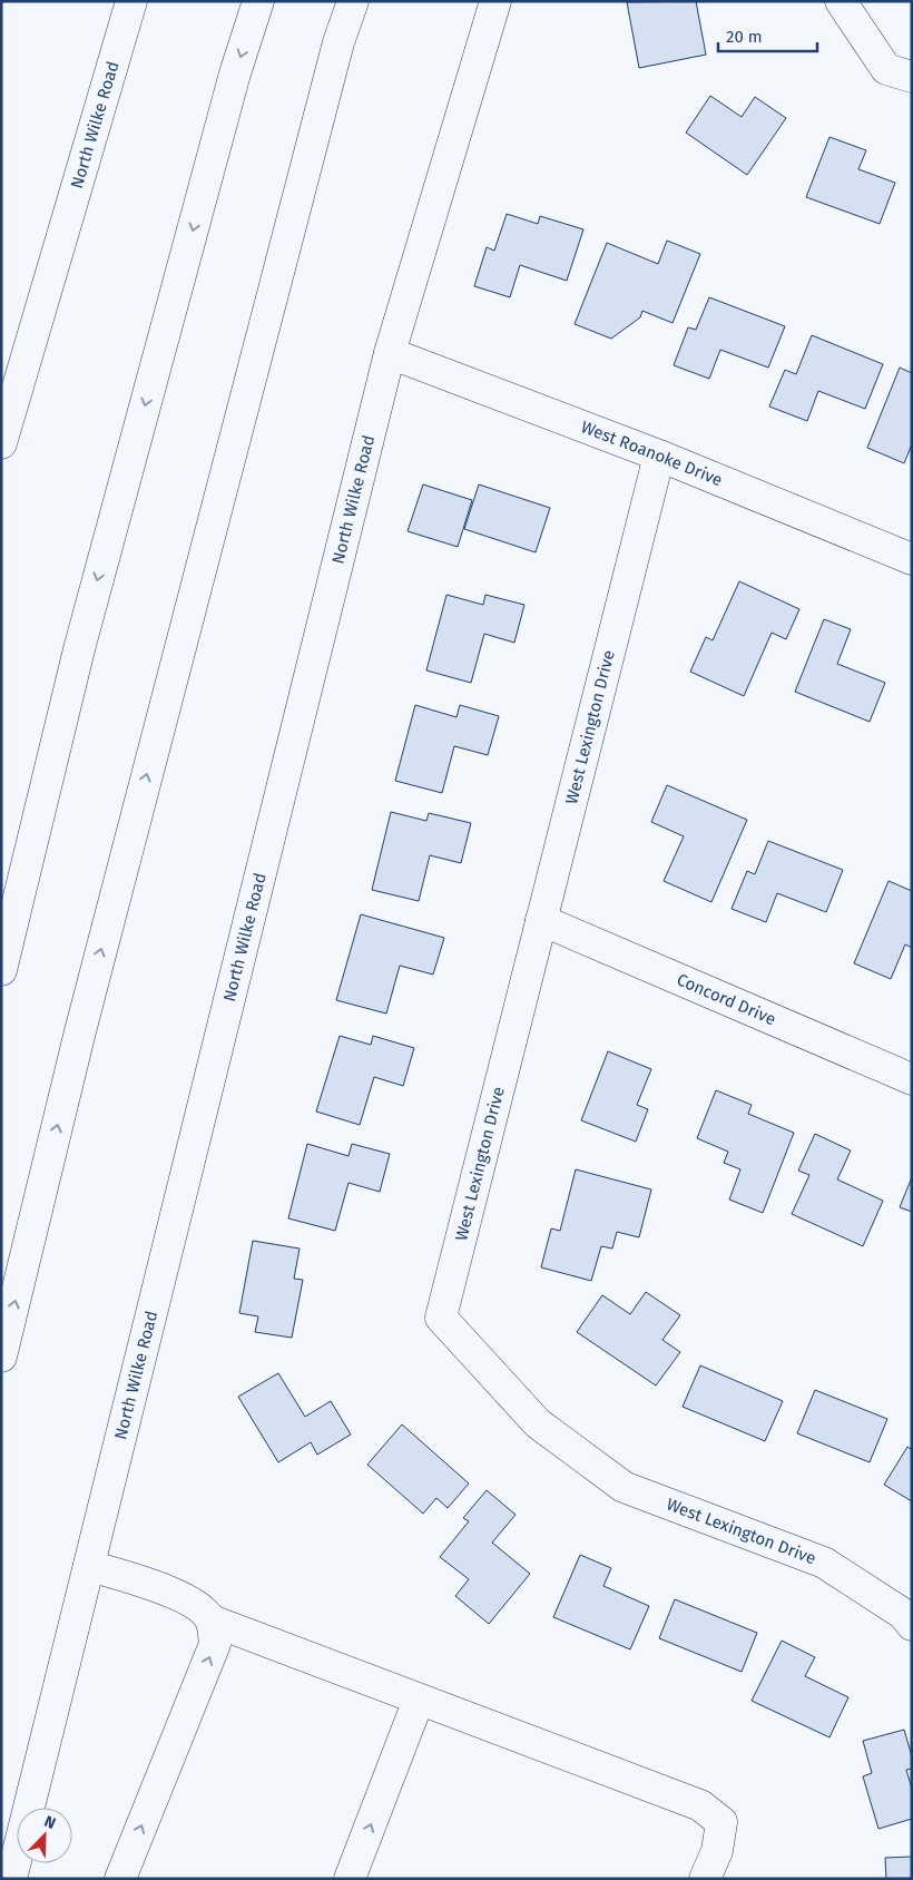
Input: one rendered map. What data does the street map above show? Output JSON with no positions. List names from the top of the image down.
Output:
{
  "streets": {
    "main road": [
      "North Wilke Road",
      "West Roanoke Drive",
      "West Lexington Drive",
      "Concord Drive"
    ]
  },
  "crossings": [
    ["North Wilke Road", "West Roanoke Drive"],
    ["West Roanoke Drive", "West Lexington Drive"],
    ["West Lexington Drive", "Concord Drive"]
  ],
  "scale_bar": "20 m",
  "north": "top right"
}
